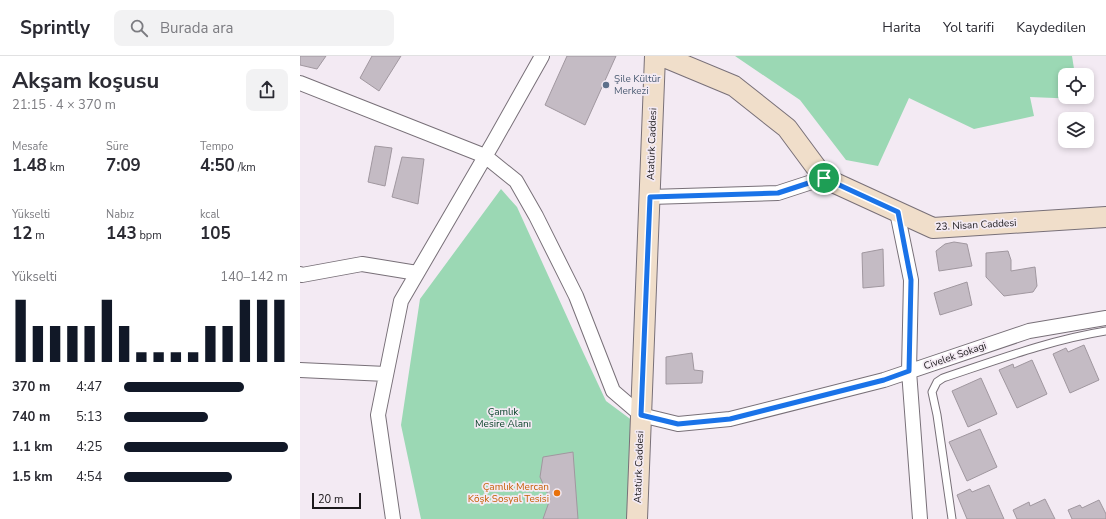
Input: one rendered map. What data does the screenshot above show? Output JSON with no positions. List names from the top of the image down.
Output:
{
  "streets": {
    "street": ["Atatürk Caddesi", "23. Nisan Caddesi", "Civelek Sokagi"]
  },
  "crossings": [
    ["Atatürk Caddesi", "Civelek Sokagi"]
  ],
  "parks": ["Çamlık Mesire Alanı"],
  "places": ["Şile Kültür Merkezi", "Çamlık Mercan Köşk Sosyal Tesisi"],
  "scale_bar": "20 m",
  "page": {
    "header": "Sprintly",
    "search": "Burada ara",
    "nav": ["Harita", "Yol tarifi", "Kaydedilen"],
    "heading": ["Akşam koşusu", "21:15 · 4 × 370 m"],
    "stats": [
      ["Mesafe", "1.48 km"],
      ["Süre", "7:09"],
      ["Tempo", "4:50 /km"],
      ["Yükselti", "12 m"],
      ["Nabız", "143 bpm"],
      ["kcal", "105"]
    ],
    "chart": ["Yükselti", "140–142 m"],
    "list": [
      {
        "name": "370 m",
        "note": "4:47"
      },
      {
        "name": "740 m",
        "note": "5:13"
      },
      {
        "name": "1.1 km",
        "note": "4:25"
      },
      {
        "name": "1.5 km",
        "note": "4:54"
      }
    ],
    "scale": "20 m"
  }
}
